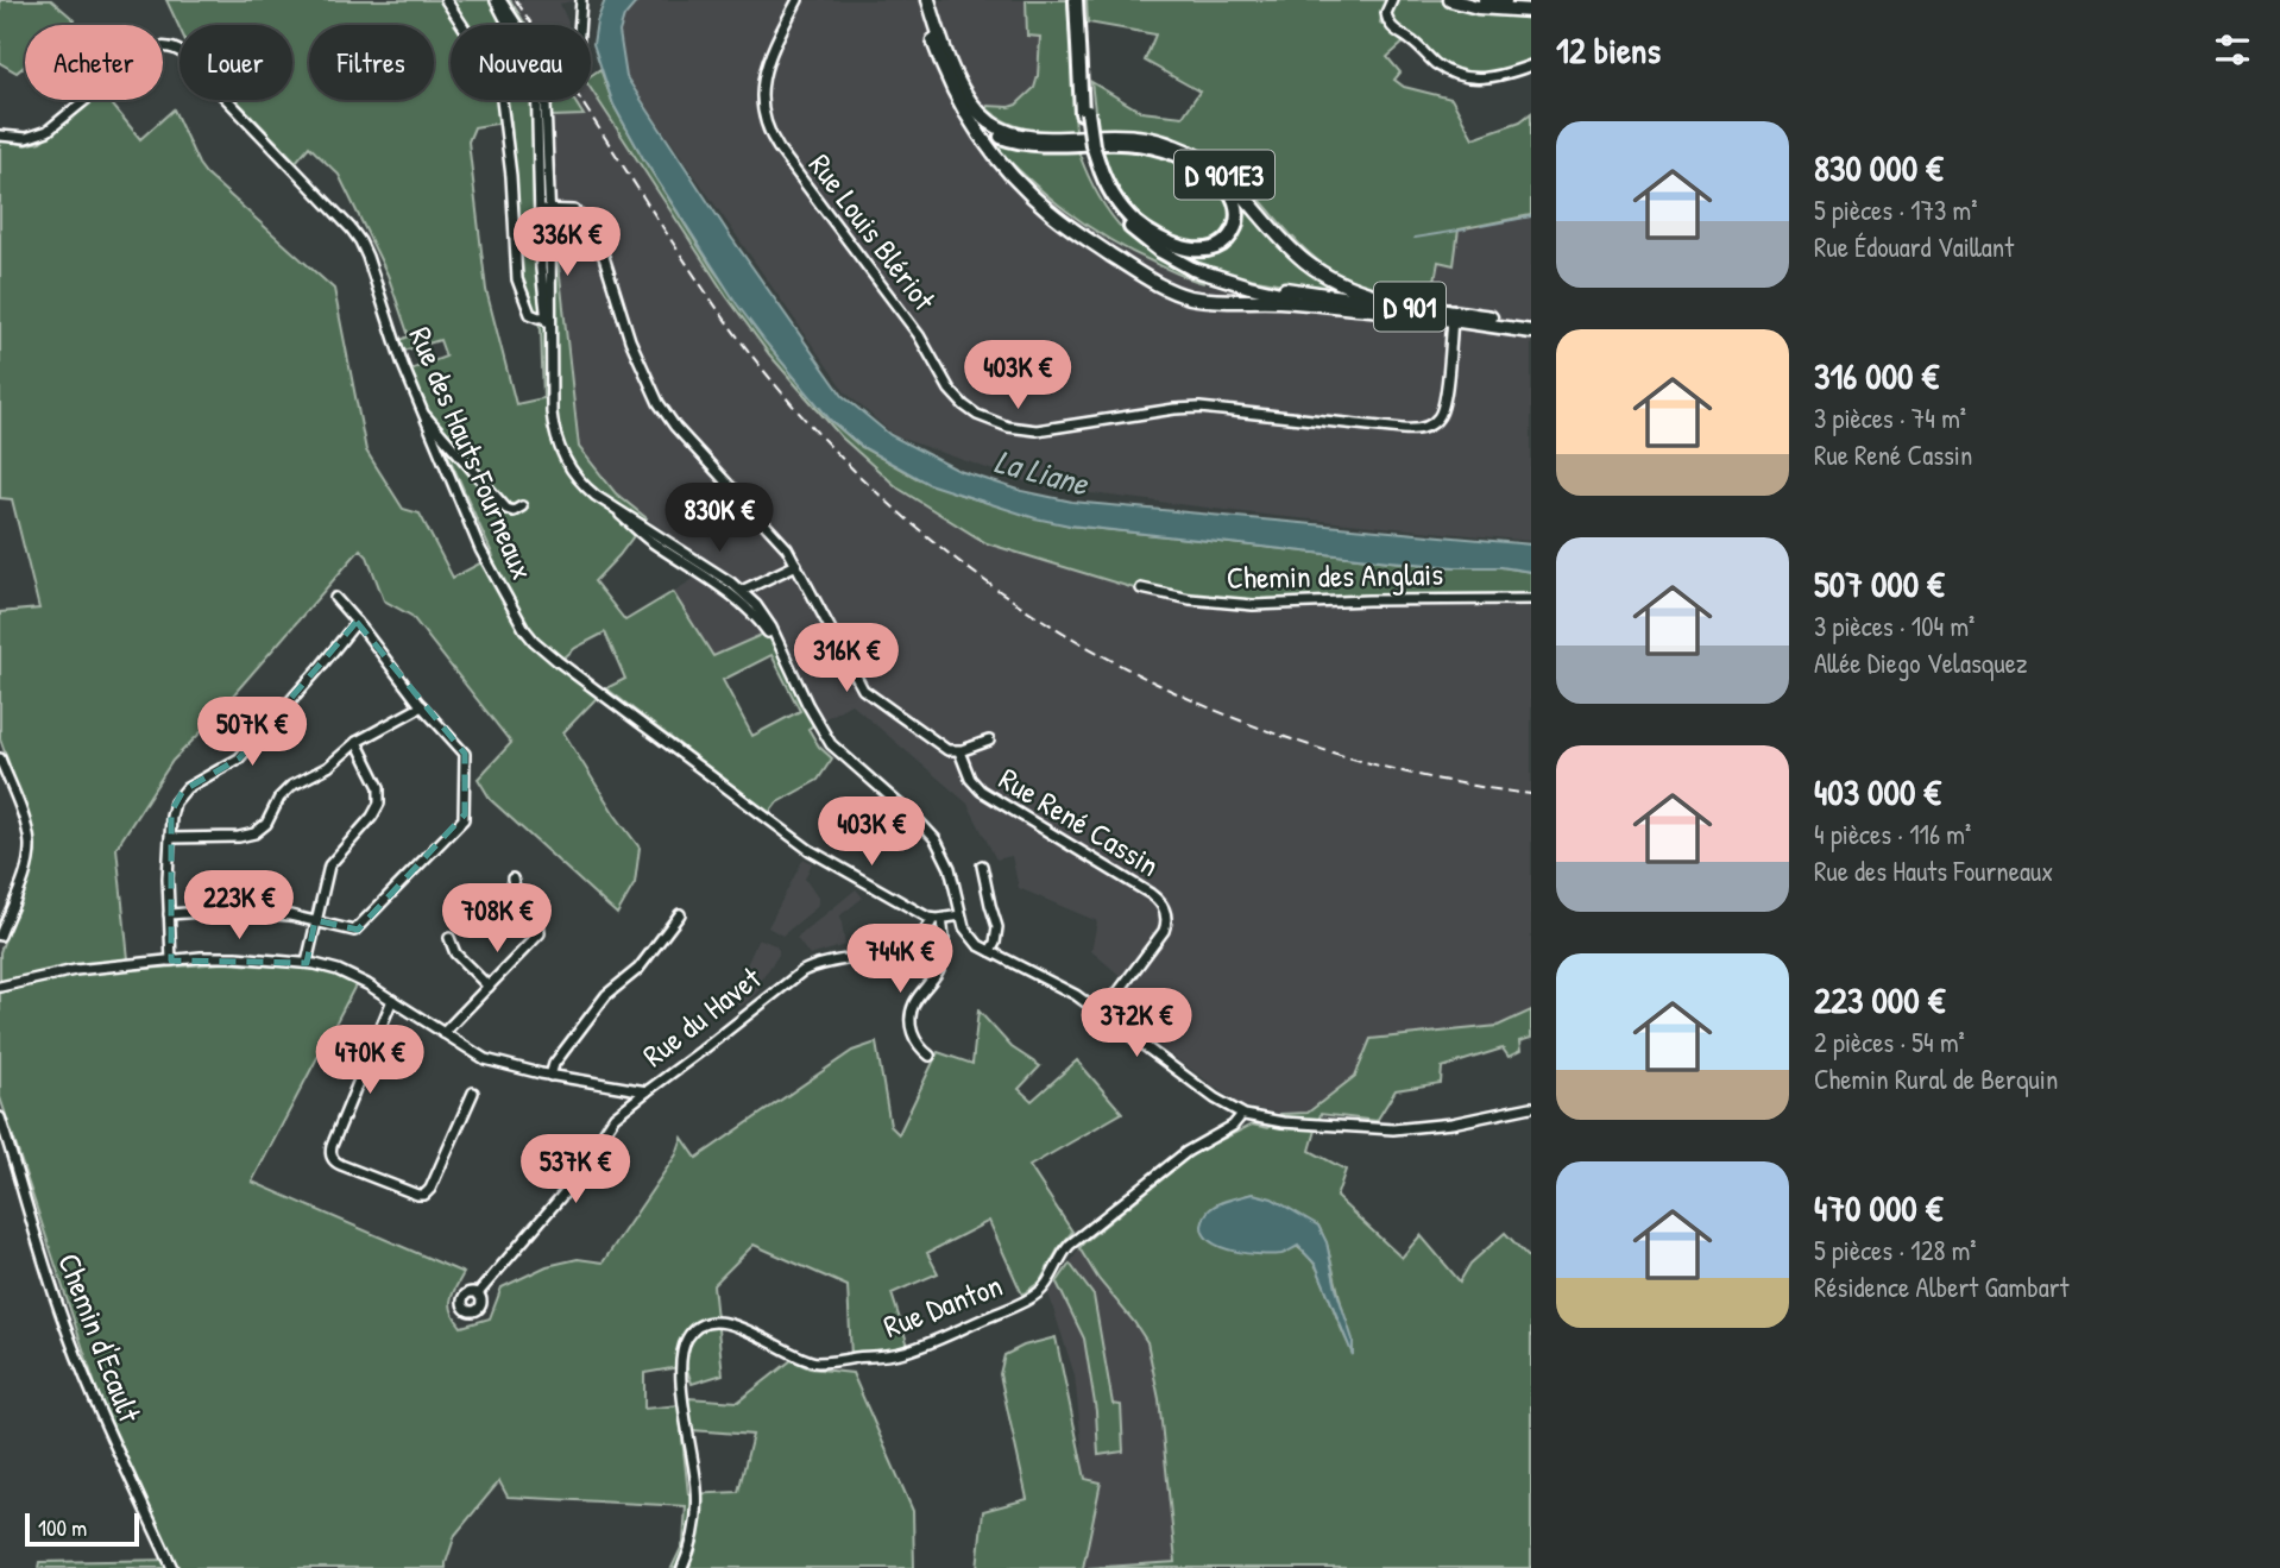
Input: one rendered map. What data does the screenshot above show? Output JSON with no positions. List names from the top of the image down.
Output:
{
  "streets": {
    "highway": ["D 901E3", "D 901"],
    "street": [
      "Rue Louis Blériot",
      "Rue des Hauts Fourneaux",
      "Chemin des Anglais",
      "Rue René Cassin",
      "Rue du Havet",
      "Rue Danton",
      "Chemin d'Ecault"
    ]
  },
  "crossings": [
    ["D 901E3", "D 901"],
    ["Rue Louis Blériot", "D 901"],
    ["Rue des Hauts Fourneaux", "Rue du Havet"]
  ],
  "water": ["La Liane"],
  "scale_bar": "100 m",
  "page": {
    "heading": "12 biens",
    "chip": [
      "Acheter",
      "Louer",
      "Filtres",
      "Nouveau"
    ],
    "list": [
      {
        "name": "830 000 €",
        "note": "5 pièces · 173 m² · Rue Édouard Vaillant"
      },
      {
        "name": "316 000 €",
        "note": "3 pièces · 74 m² · Rue René Cassin"
      },
      {
        "name": "507 000 €",
        "note": "3 pièces · 104 m² · Allée Diego Velasquez"
      },
      {
        "name": "403 000 €",
        "note": "4 pièces · 116 m² · Rue des Hauts Fourneaux"
      },
      {
        "name": "223 000 €",
        "note": "2 pièces · 54 m² · Chemin Rural de Berquin"
      },
      {
        "name": "470 000 €",
        "note": "5 pièces · 128 m² · Résidence Albert Gambart"
      }
    ],
    "price": [
      "336K €",
      "403K €",
      "830K €",
      "316K €",
      "507K €",
      "403K €",
      "223K €",
      "708K €",
      "744K €",
      "372K €",
      "470K €",
      "537K €"
    ],
    "scale": "100 m"
  }
}
